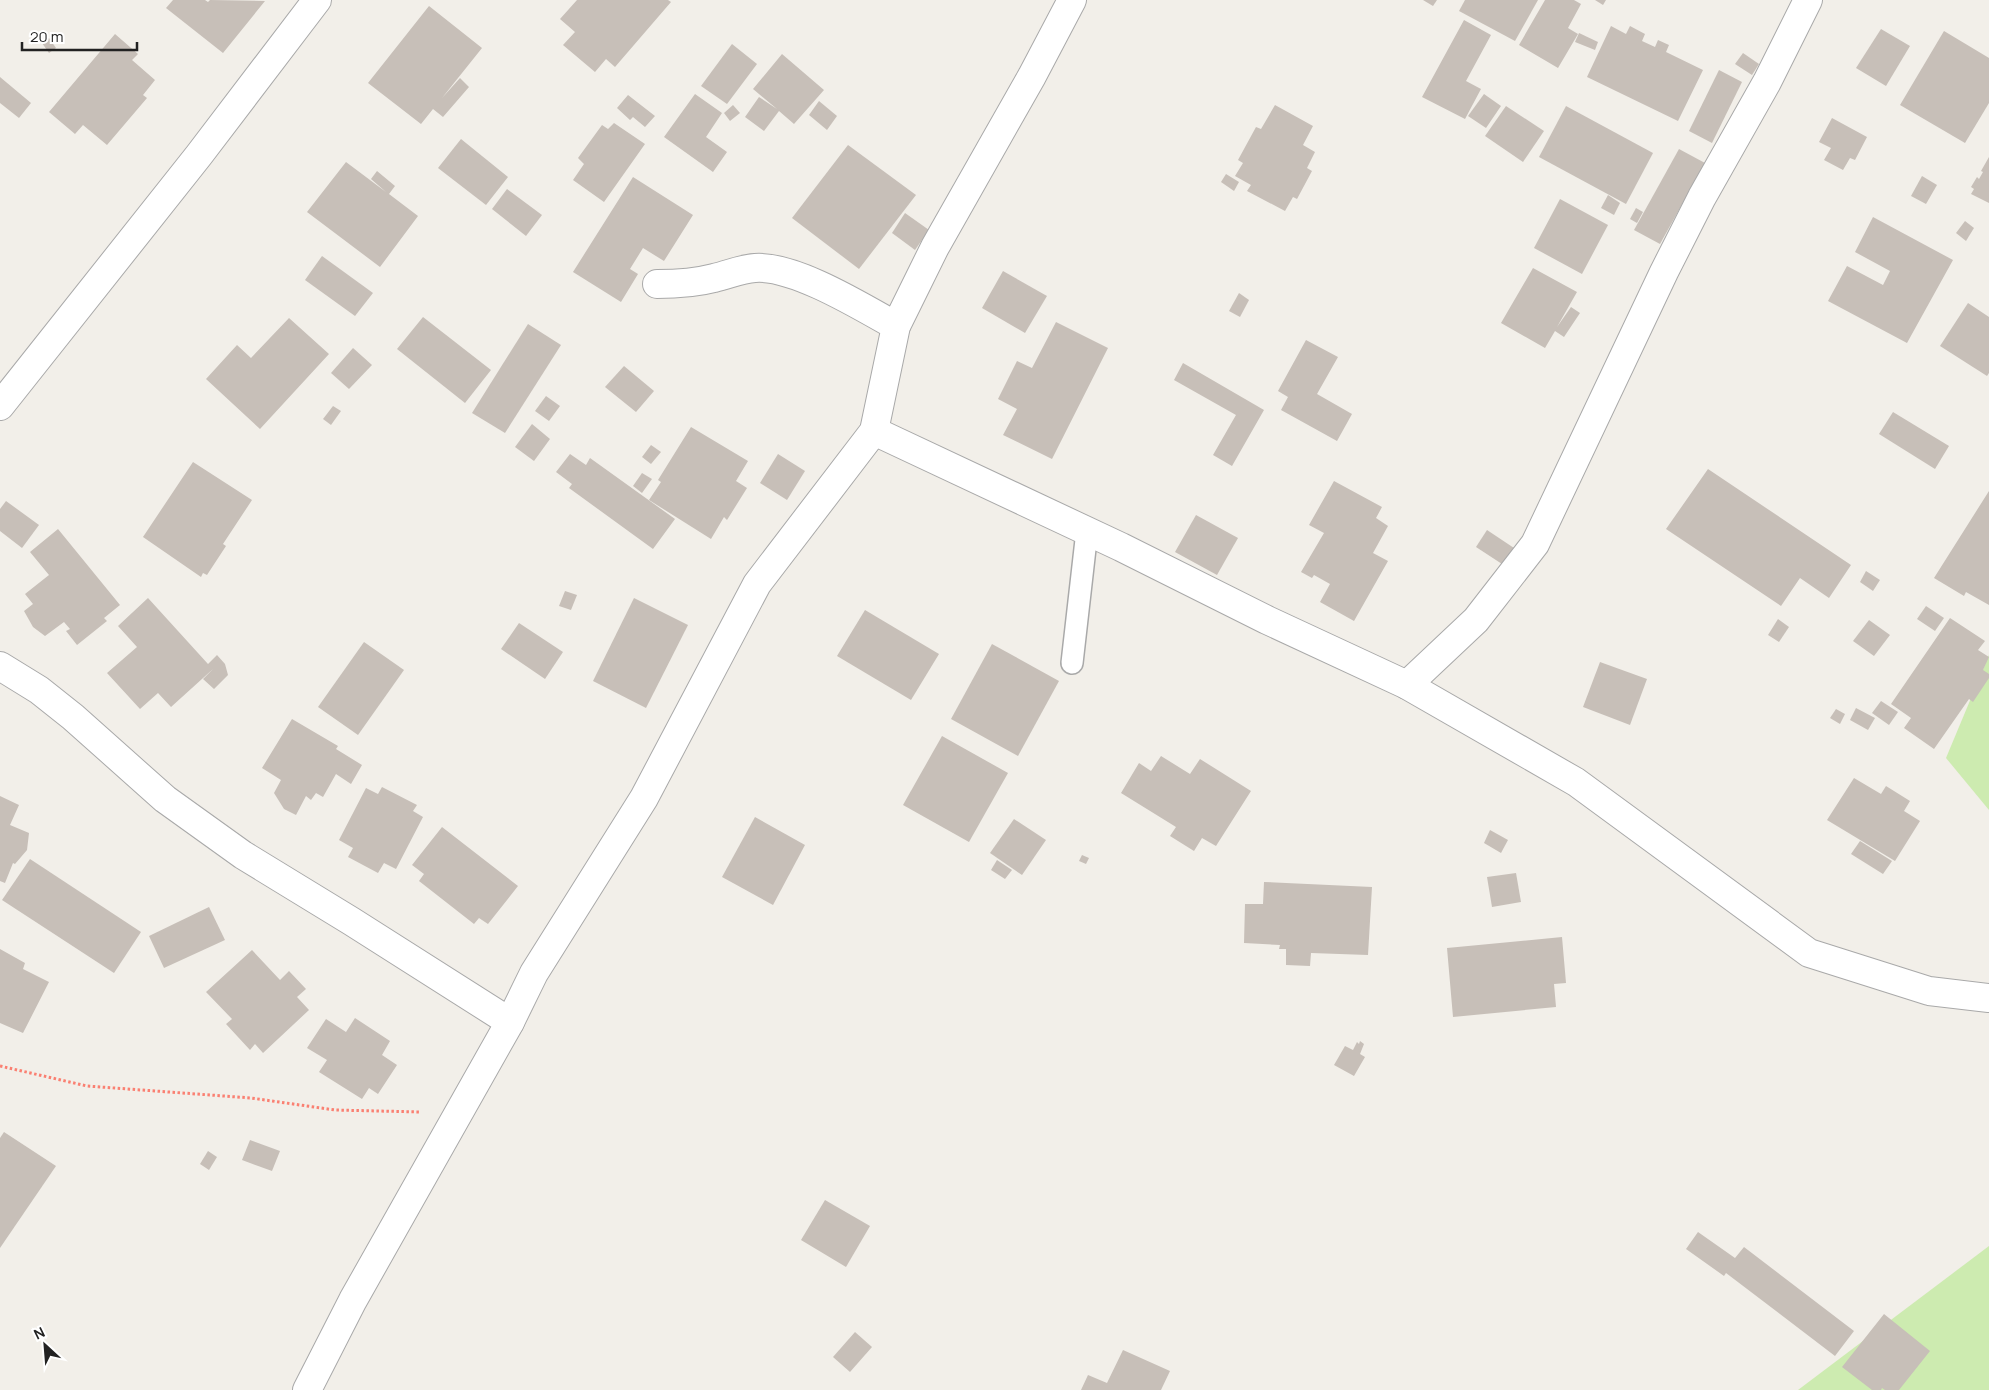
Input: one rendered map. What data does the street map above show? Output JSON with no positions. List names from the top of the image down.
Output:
{
  "scale_bar": "20 m",
  "north": "top left"
}
